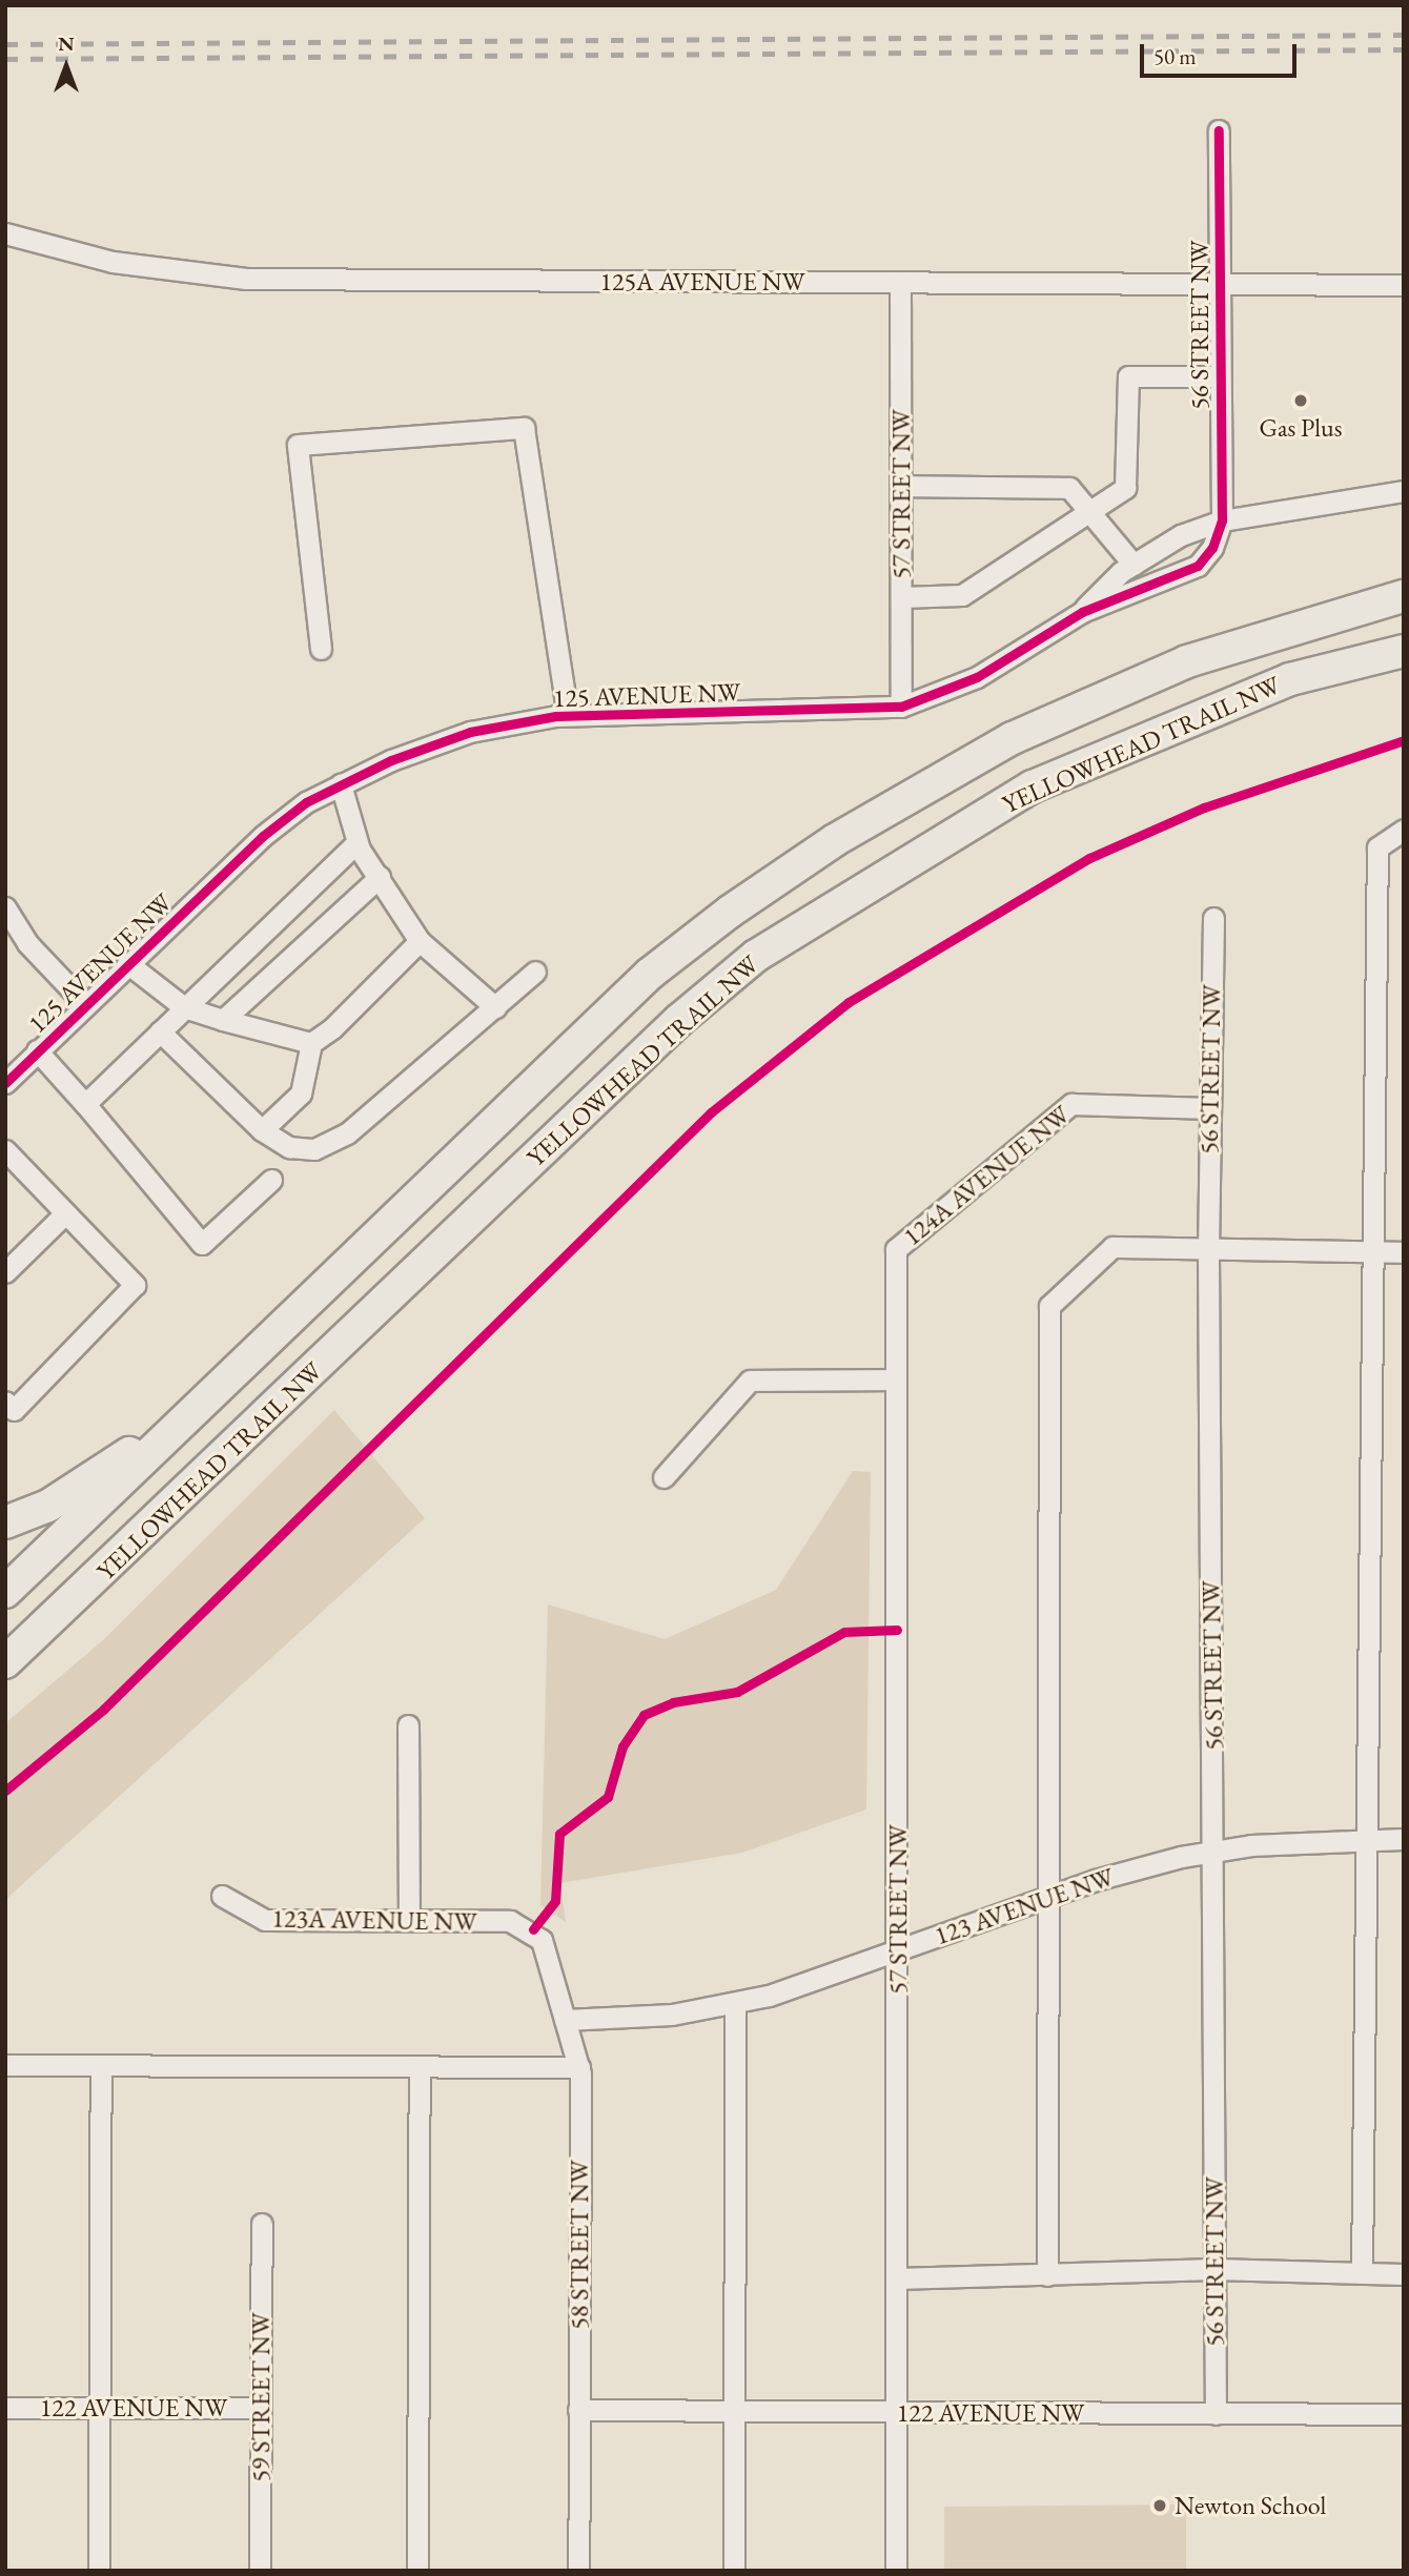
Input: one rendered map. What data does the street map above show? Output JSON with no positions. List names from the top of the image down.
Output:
{
  "streets": {
    "highway": ["YELLOWHEAD TRAIL NW"],
    "street": [
      "125A AVENUE NW",
      "56 STREET NW",
      "57 STREET NW",
      "125 AVENUE NW",
      "124A AVENUE NW",
      "123 AVENUE NW",
      "123A AVENUE NW",
      "58 STREET NW",
      "59 STREET NW",
      "122 AVENUE NW"
    ]
  },
  "crossings": [
    ["125A AVENUE NW", "56 STREET NW"],
    ["125A AVENUE NW", "57 STREET NW"],
    ["56 STREET NW", "125 AVENUE NW"],
    ["56 STREET NW", "124A AVENUE NW"],
    ["56 STREET NW", "123 AVENUE NW"],
    ["56 STREET NW", "122 AVENUE NW"],
    ["57 STREET NW", "125 AVENUE NW"],
    ["57 STREET NW", "124A AVENUE NW"],
    ["57 STREET NW", "123 AVENUE NW"],
    ["57 STREET NW", "122 AVENUE NW"],
    ["123 AVENUE NW", "58 STREET NW"],
    ["123A AVENUE NW", "58 STREET NW"],
    ["58 STREET NW", "122 AVENUE NW"],
    ["59 STREET NW", "122 AVENUE NW"]
  ],
  "places": ["Gas Plus", "Newton School"],
  "scale_bar": "50 m",
  "north": "top"
}
